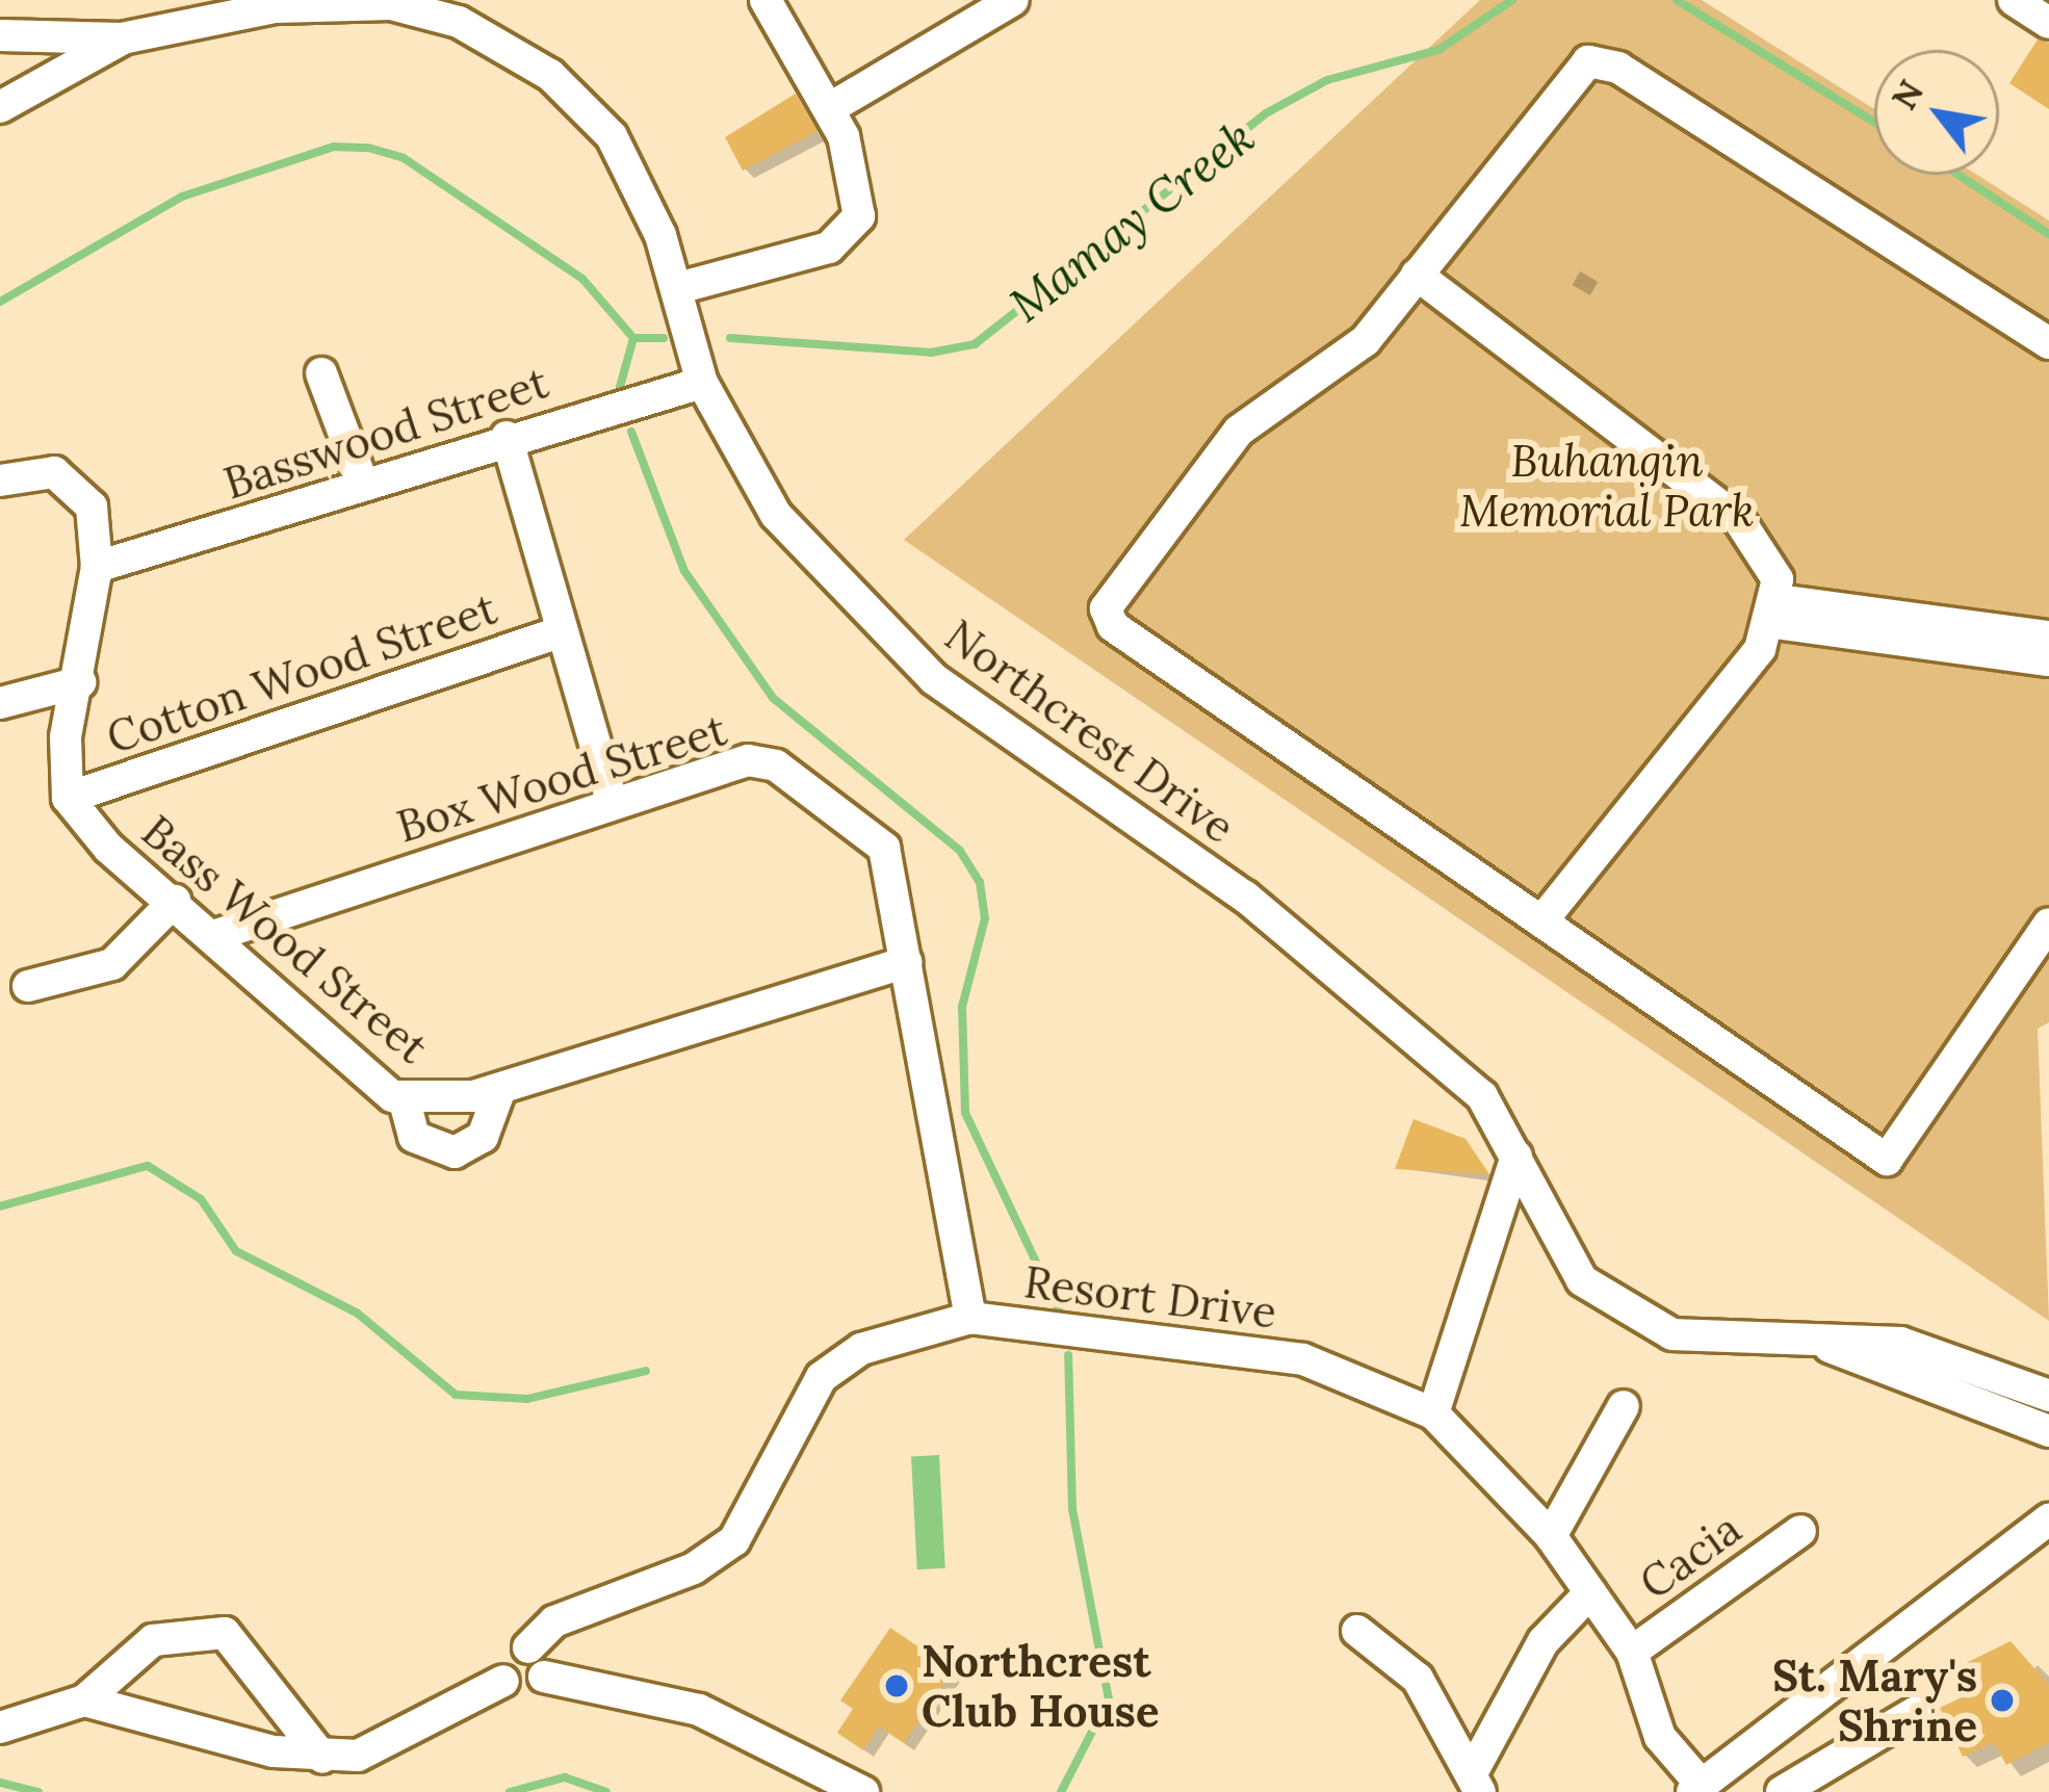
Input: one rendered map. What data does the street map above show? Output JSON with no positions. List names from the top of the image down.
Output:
{
  "streets": {
    "street": [
      "Basswood Street",
      "Cotton Wood Street",
      "Northcrest Drive",
      "Box Wood Street",
      "Bass Wood Street",
      "Resort Drive",
      "Cacia"
    ]
  },
  "crossings": [
    ["Basswood Street", "Northcrest Drive"],
    ["Cotton Wood Street", "Bass Wood Street"],
    ["Box Wood Street", "Bass Wood Street"],
    ["Box Wood Street", "Resort Drive"],
    ["Resort Drive", "Cacia"]
  ],
  "water": ["Mamay Creek"],
  "parks": ["Buhangin Memorial Park"],
  "places": ["Northcrest Club House", "St. Mary's Shrine"],
  "north": "top left"
}
